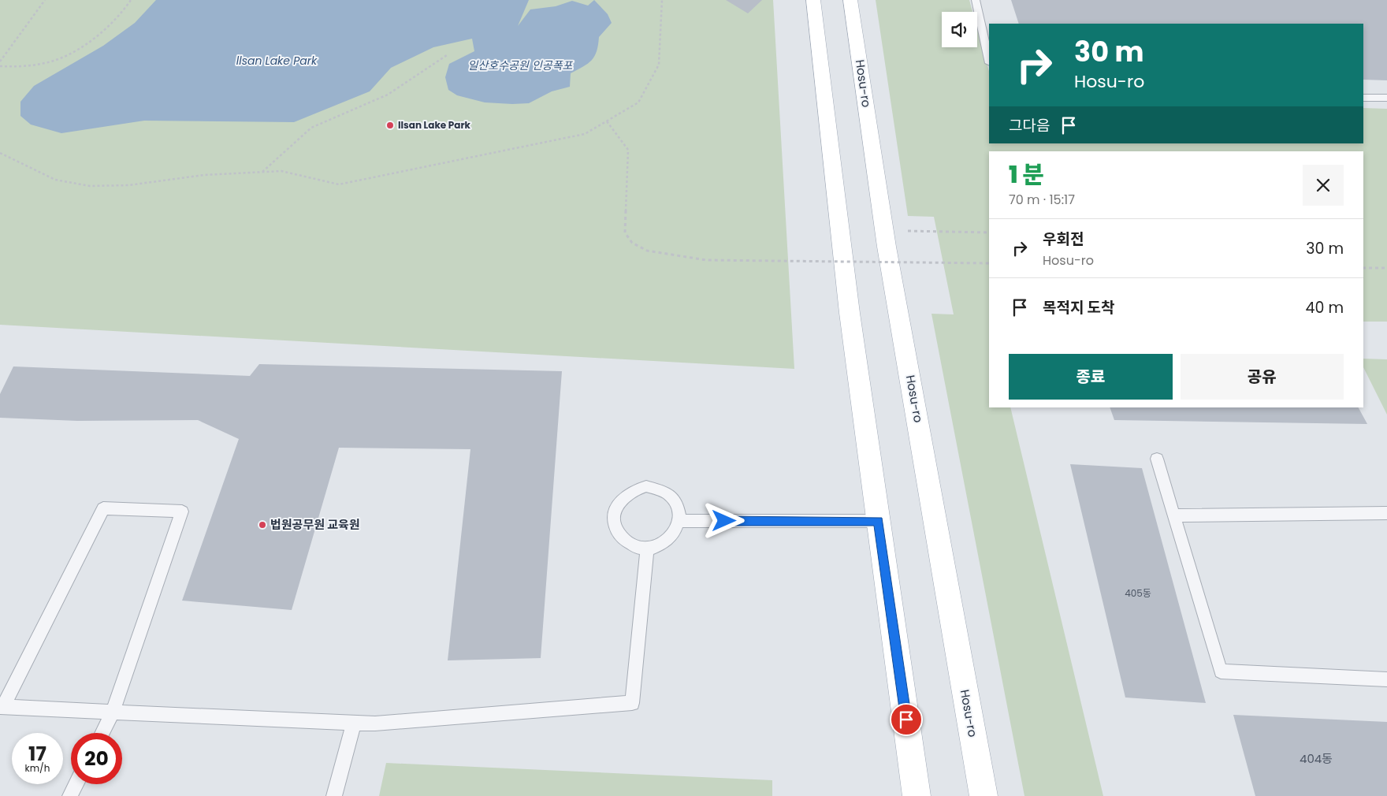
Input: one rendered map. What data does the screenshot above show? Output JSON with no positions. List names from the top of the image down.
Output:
{
  "streets": {
    "main road": ["Hosu-ro"]
  },
  "water": ["llsan Lake Park", "일산호수공원 인공폭포"],
  "places": ["Ilsan Lake Park", "법원공무원 교육원"],
  "house_numbers": ["405동", "404동"],
  "page": {
    "turn": ["30 m", "Hosu-ro"],
    "then": "그다음",
    "heading": ["1 분", "70 m · 15:17"],
    "list": [
      {
        "name": "우회전",
        "note": "Hosu-ro",
        "value": "30 m"
      },
      {
        "name": "목적지 도착",
        "value": "40 m"
      }
    ],
    "buttons": ["종료", "공유"],
    "speed": "17 km/h",
    "limit": "20"
  }
}
